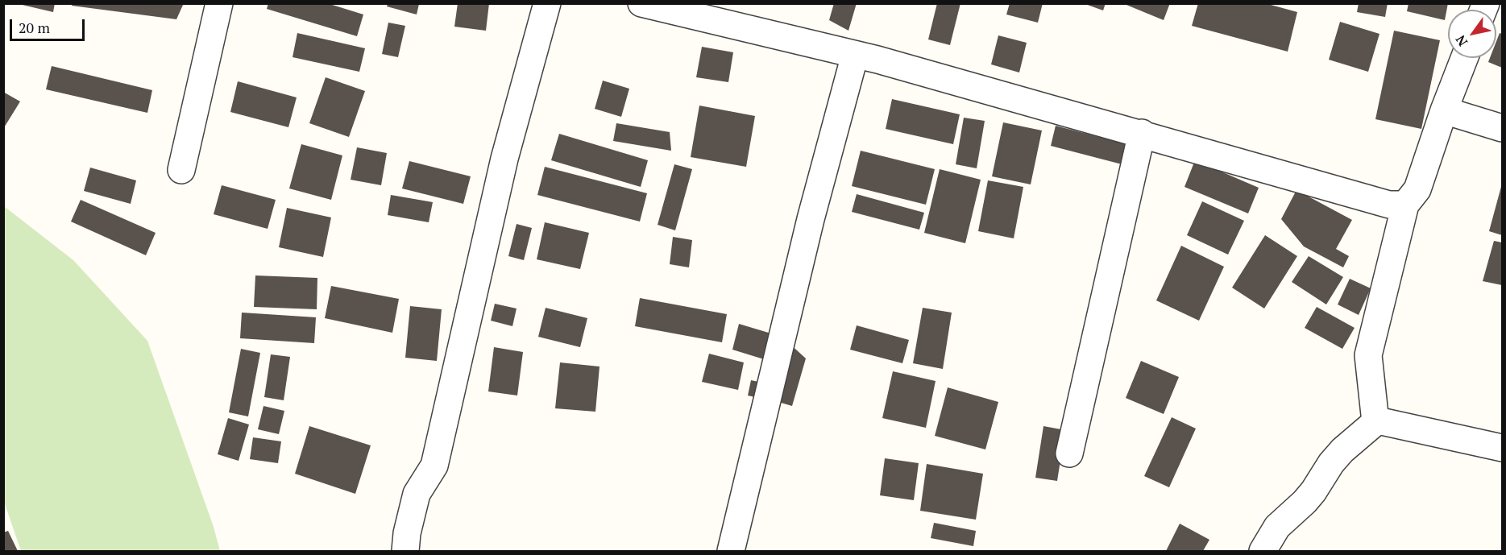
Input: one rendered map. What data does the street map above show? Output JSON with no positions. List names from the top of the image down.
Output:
{
  "scale_bar": "20 m",
  "north": "bottom left"
}
